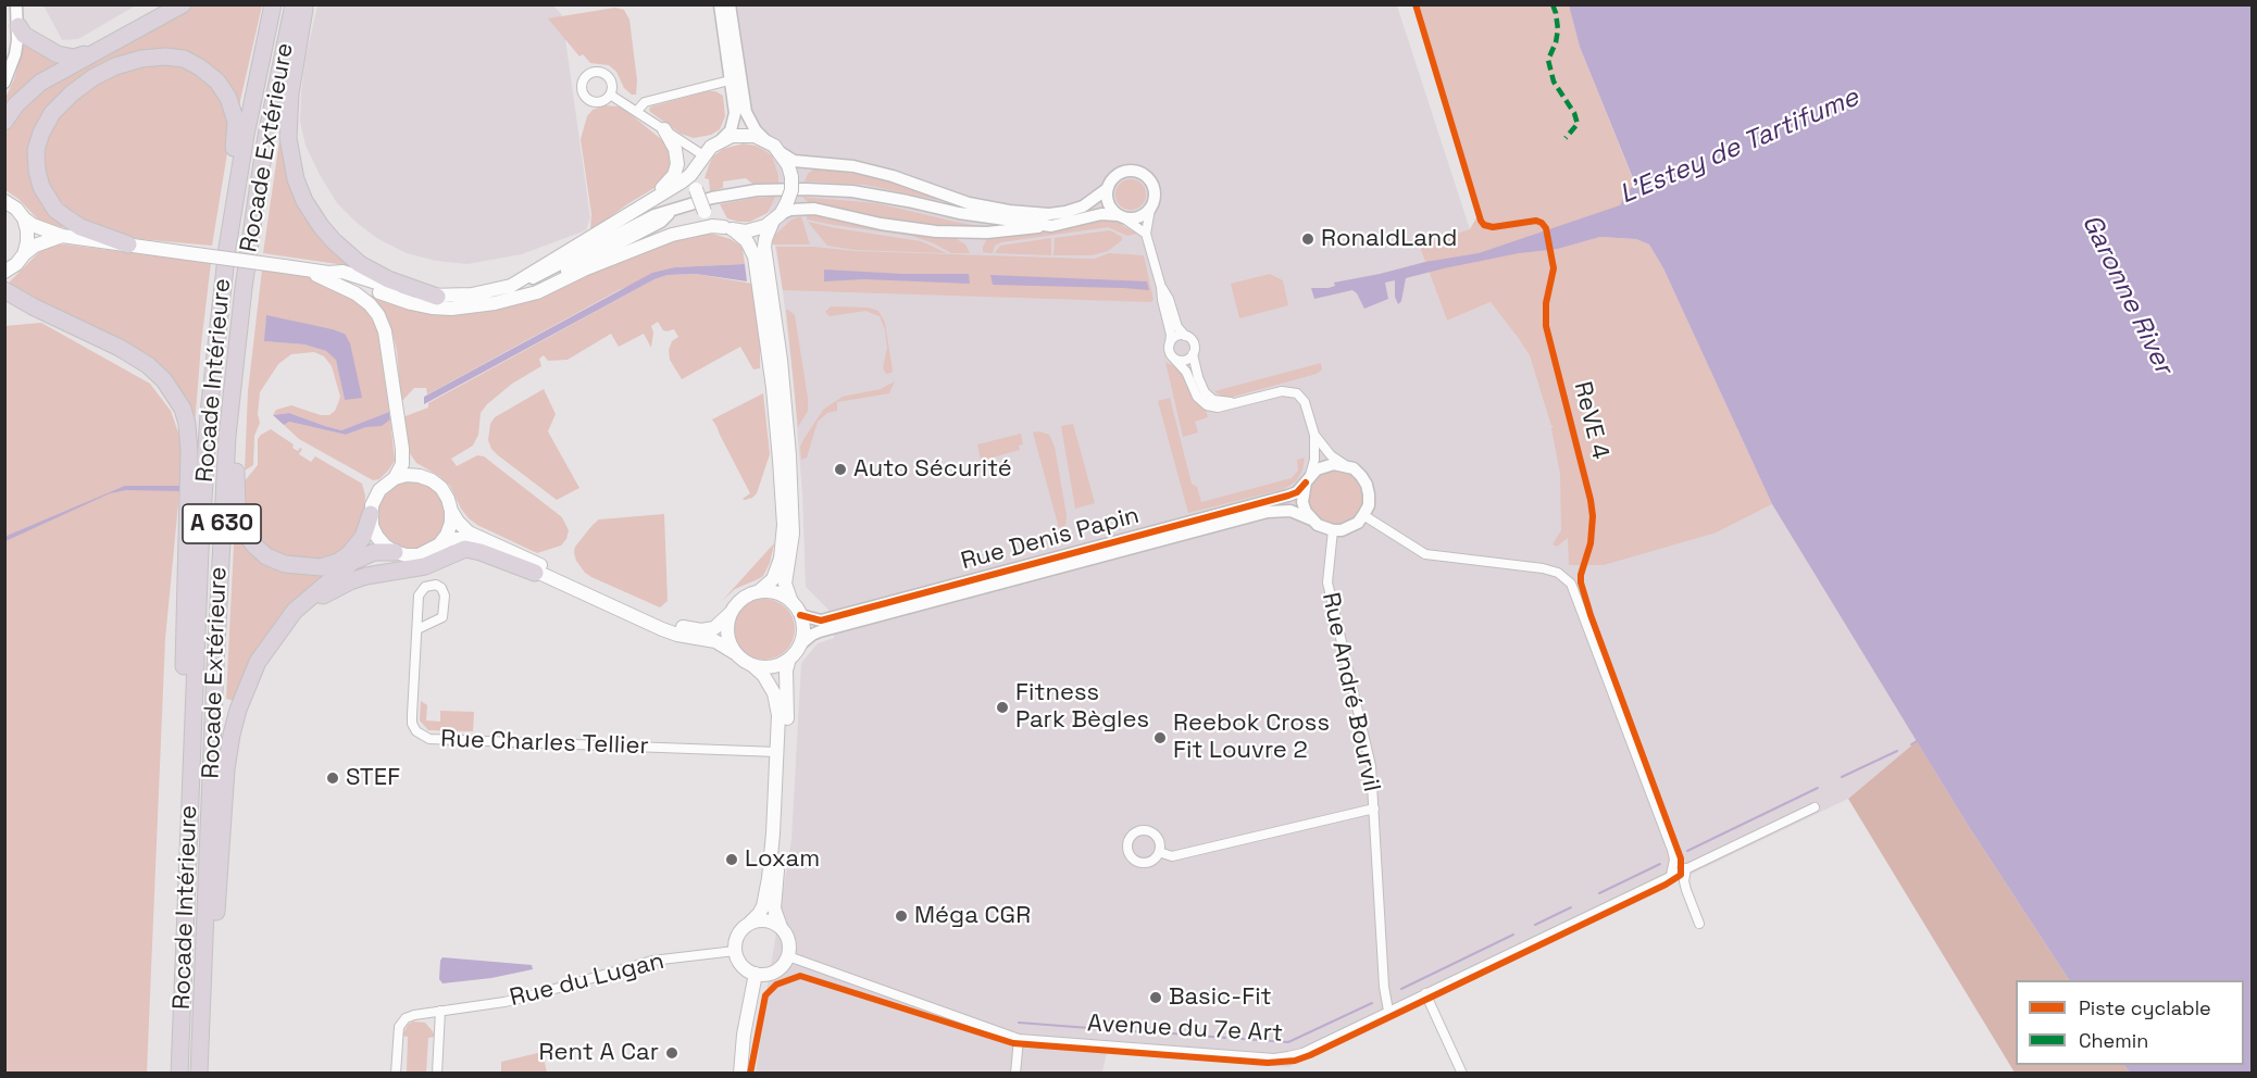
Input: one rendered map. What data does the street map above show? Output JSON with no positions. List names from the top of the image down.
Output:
{
  "streets": {
    "highway": ["Rocade Extérieure", "Rocade Intérieure", "A 630"],
    "street": [
      "Rue Denis Papin",
      "Rue André Bourvil",
      "Rue Charles Tellier",
      "Rue du Lugan",
      "Avenue du 7e Art"
    ],
    "cycle path": ["ReVE 4"]
  },
  "crossings": [
    ["Rue Denis Papin", "Rue André Bourvil"],
    ["Rue André Bourvil", "Avenue du 7e Art"],
    ["Rue du Lugan", "Avenue du 7e Art"]
  ],
  "water": ["L'Estey de Tartifume", "Garonne River"],
  "places": [
    "RonaldLand",
    "Auto Sécurité",
    "Fitness Park Bègles",
    "Reebok Cross Fit Louvre 2",
    "STEF",
    "Loxam",
    "Méga CGR",
    "Basic-Fit",
    "Rent A Car"
  ],
  "legend": ["Piste cyclable", "Chemin"]
}
